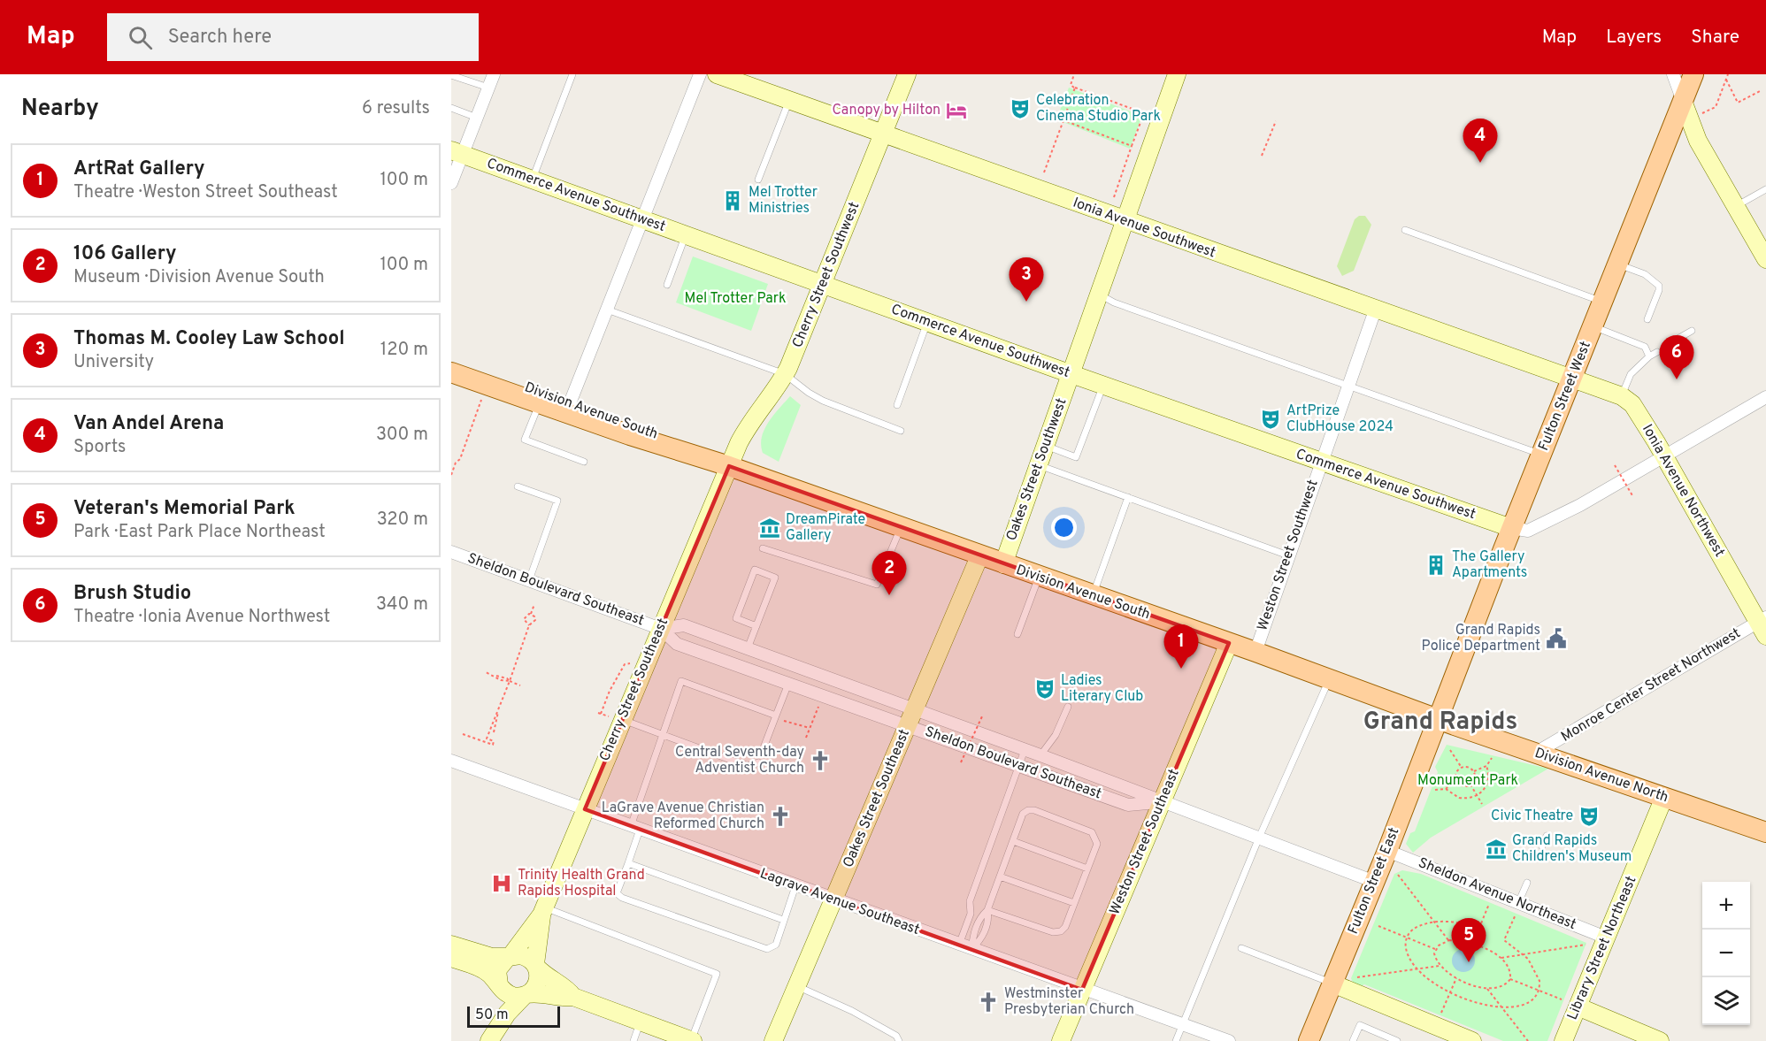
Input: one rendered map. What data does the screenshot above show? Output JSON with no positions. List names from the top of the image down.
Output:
{
  "streets": {
    "main road": [
      "Fulton Street West",
      "Division Avenue South",
      "Division Avenue North",
      "Fulton Street East"
    ],
    "street": [
      "Commerce Avenue Southwest",
      "Ionia Avenue Southwest",
      "Cherry Street Southwest",
      "Oakes Street Southwest",
      "Ionia Avenue Northwest",
      "Weston Street Southwest",
      "Sheldon Boulevard Southeast",
      "Monroe Center Street Northwest",
      "Cherry Street Southeast",
      "Oakes Street Southeast",
      "Weston Street Southeast",
      "Sheldon Avenue Northeast",
      "Lagrave Avenue Southeast",
      "Library Street Northeast"
    ]
  },
  "crossings": [
    ["Commerce Avenue Southwest", "Cherry Street Southwest"],
    ["Commerce Avenue Southwest", "Fulton Street West"],
    ["Commerce Avenue Southwest", "Oakes Street Southwest"],
    ["Commerce Avenue Southwest", "Weston Street Southwest"],
    ["Ionia Avenue Southwest", "Cherry Street Southwest"],
    ["Ionia Avenue Southwest", "Fulton Street West"],
    ["Ionia Avenue Southwest", "Oakes Street Southwest"],
    ["Ionia Avenue Southwest", "Ionia Avenue Northwest"],
    ["Ionia Avenue Southwest", "Weston Street Southwest"],
    ["Cherry Street Southwest", "Division Avenue South"],
    ["Cherry Street Southwest", "Cherry Street Southeast"],
    ["Fulton Street West", "Division Avenue South"],
    ["Fulton Street West", "Ionia Avenue Northwest"],
    ["Fulton Street West", "Division Avenue North"],
    ["Fulton Street West", "Fulton Street East"],
    ["Division Avenue South", "Oakes Street Southwest"],
    ["Division Avenue South", "Weston Street Southwest"],
    ["Division Avenue South", "Cherry Street Southeast"],
    ["Division Avenue South", "Division Avenue North"],
    ["Division Avenue South", "Oakes Street Southeast"],
    ["Division Avenue South", "Weston Street Southeast"],
    ["Division Avenue South", "Fulton Street East"],
    ["Ionia Avenue Northwest", "Monroe Center Street Northwest"],
    ["Sheldon Boulevard Southeast", "Cherry Street Southeast"],
    ["Sheldon Boulevard Southeast", "Oakes Street Southeast"],
    ["Sheldon Boulevard Southeast", "Weston Street Southeast"],
    ["Sheldon Boulevard Southeast", "Fulton Street East"],
    ["Monroe Center Street Northwest", "Division Avenue North"],
    ["Cherry Street Southeast", "Lagrave Avenue Southeast"],
    ["Division Avenue North", "Fulton Street East"],
    ["Division Avenue North", "Library Street Northeast"],
    ["Oakes Street Southeast", "Lagrave Avenue Southeast"],
    ["Weston Street Southeast", "Lagrave Avenue Southeast"],
    ["Fulton Street East", "Sheldon Avenue Northeast"],
    ["Sheldon Avenue Northeast", "Library Street Northeast"]
  ],
  "districts": ["Grand Rapids"],
  "parks": ["Mel Trotter Park", "Monument Park"],
  "places": {
    "theatre": [
      "Celebration Cinema Studio Park",
      "ArtPrize ClubHouse 2024",
      "Ladies Literary Club",
      "Civic Theatre"
    ],
    "hotel": ["Canopy by Hilton"],
    "building": ["Mel Trotter Ministries", "The Gallery Apartments"],
    "museum": ["DreamPirate Gallery", "Grand Rapids Children's Museum"],
    "public building": ["Grand Rapids Police Department"],
    "church": ["Central Seventh-day Adventist Church", "LaGrave Avenue Christian Reformed Church", "Westminster Presbyterian Church"],
    "hospital": ["Trinity Health Grand Rapids Hospital"]
  },
  "scale_bar": "50 m",
  "page": {
    "header": "Map",
    "search": "Search here",
    "nav": ["Map", "Layers", "Share"],
    "heading": ["Nearby", "6 results"],
    "pins": [
      "4",
      "3",
      "6",
      "2",
      "1",
      "5"
    ],
    "list": [
      {
        "mark": "1",
        "name": "ArtRat Gallery",
        "note": "Theatre · Weston Street Southeast",
        "value": "100 m"
      },
      {
        "mark": "2",
        "name": "106 Gallery",
        "note": "Museum · Division Avenue South",
        "value": "100 m"
      },
      {
        "mark": "3",
        "name": "Thomas M. Cooley Law School",
        "note": "University",
        "value": "120 m"
      },
      {
        "mark": "4",
        "name": "Van Andel Arena",
        "note": "Sports",
        "value": "300 m"
      },
      {
        "mark": "5",
        "name": "Veteran's Memorial Park",
        "note": "Park · East Park Place Northeast",
        "value": "320 m"
      },
      {
        "mark": "6",
        "name": "Brush Studio",
        "note": "Theatre · Ionia Avenue Northwest",
        "value": "340 m"
      }
    ],
    "map_buttons": ["+", "−"],
    "scale": "50 m"
  }
}
